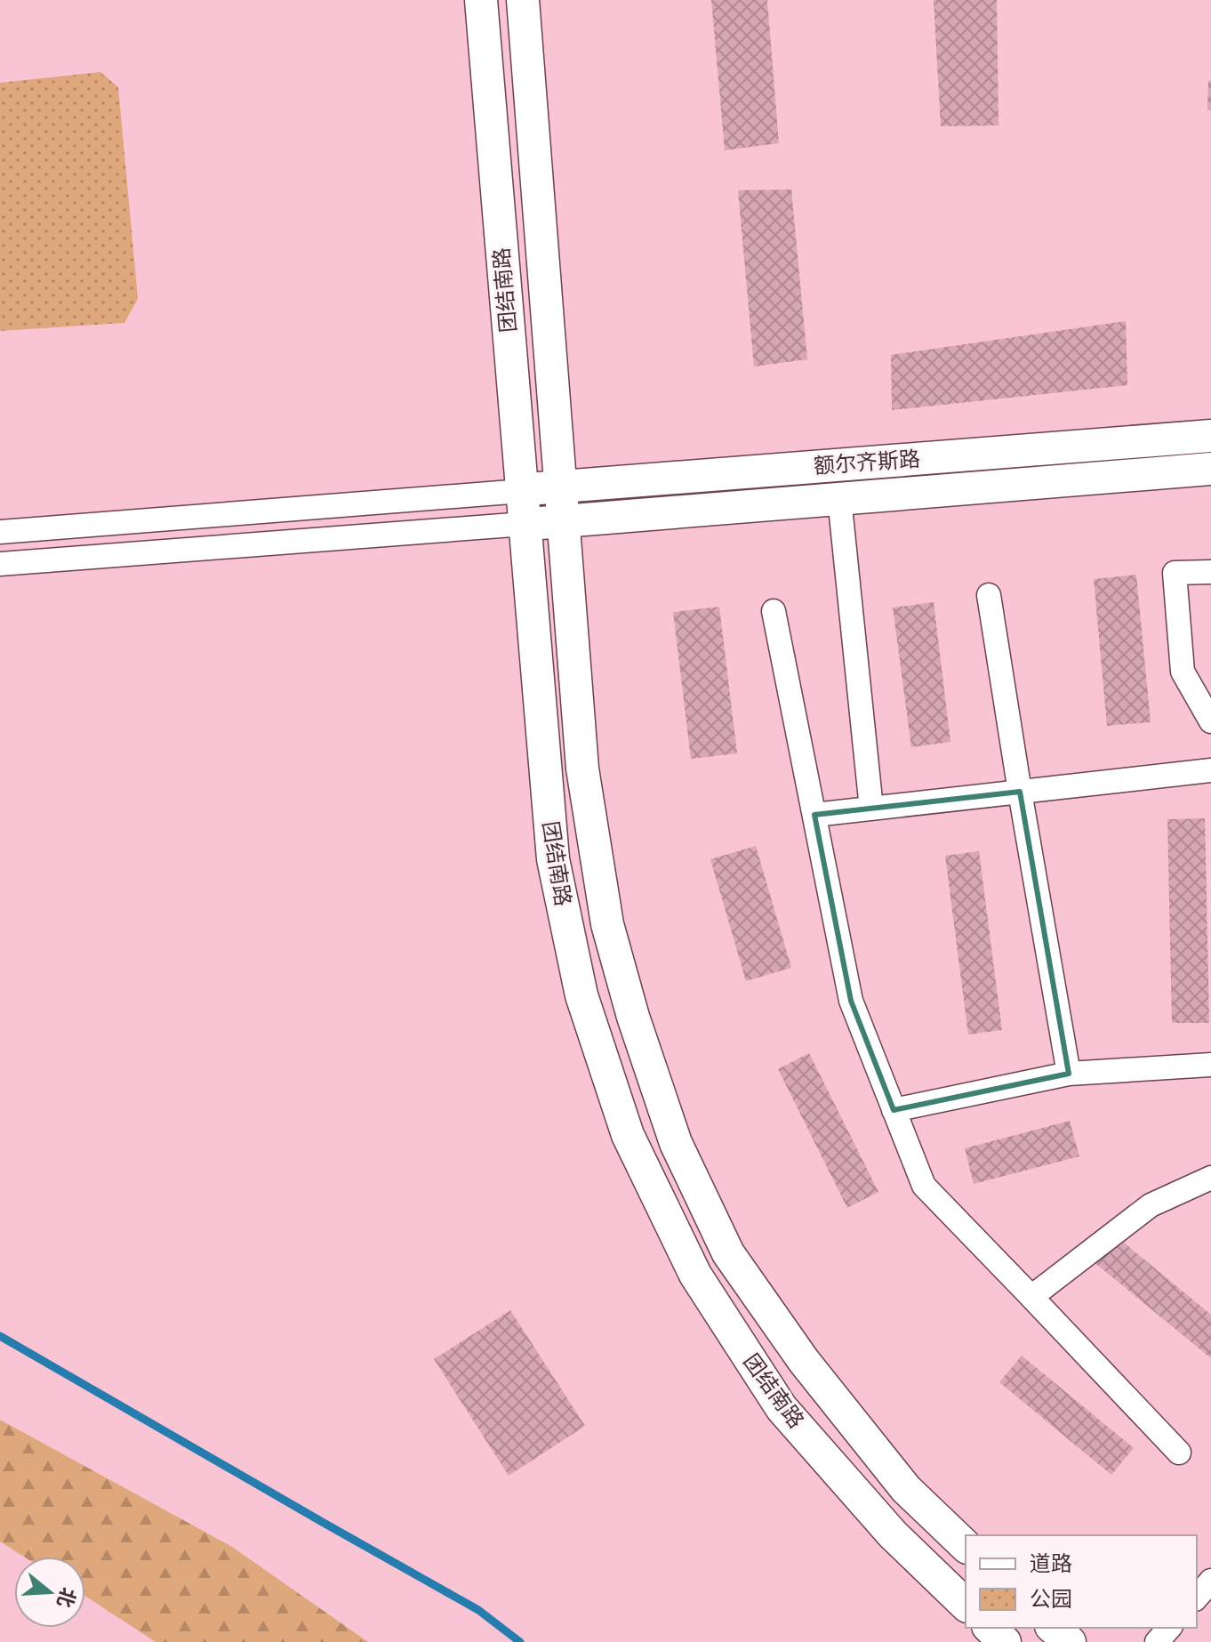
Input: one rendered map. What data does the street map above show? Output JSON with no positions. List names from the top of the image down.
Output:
{
  "streets": {
    "main road": ["团结南路", "额尔齐斯路"]
  },
  "crossings": [
    ["团结南路", "额尔齐斯路"]
  ],
  "legend": ["道路", "公园"],
  "north": "right"
}
